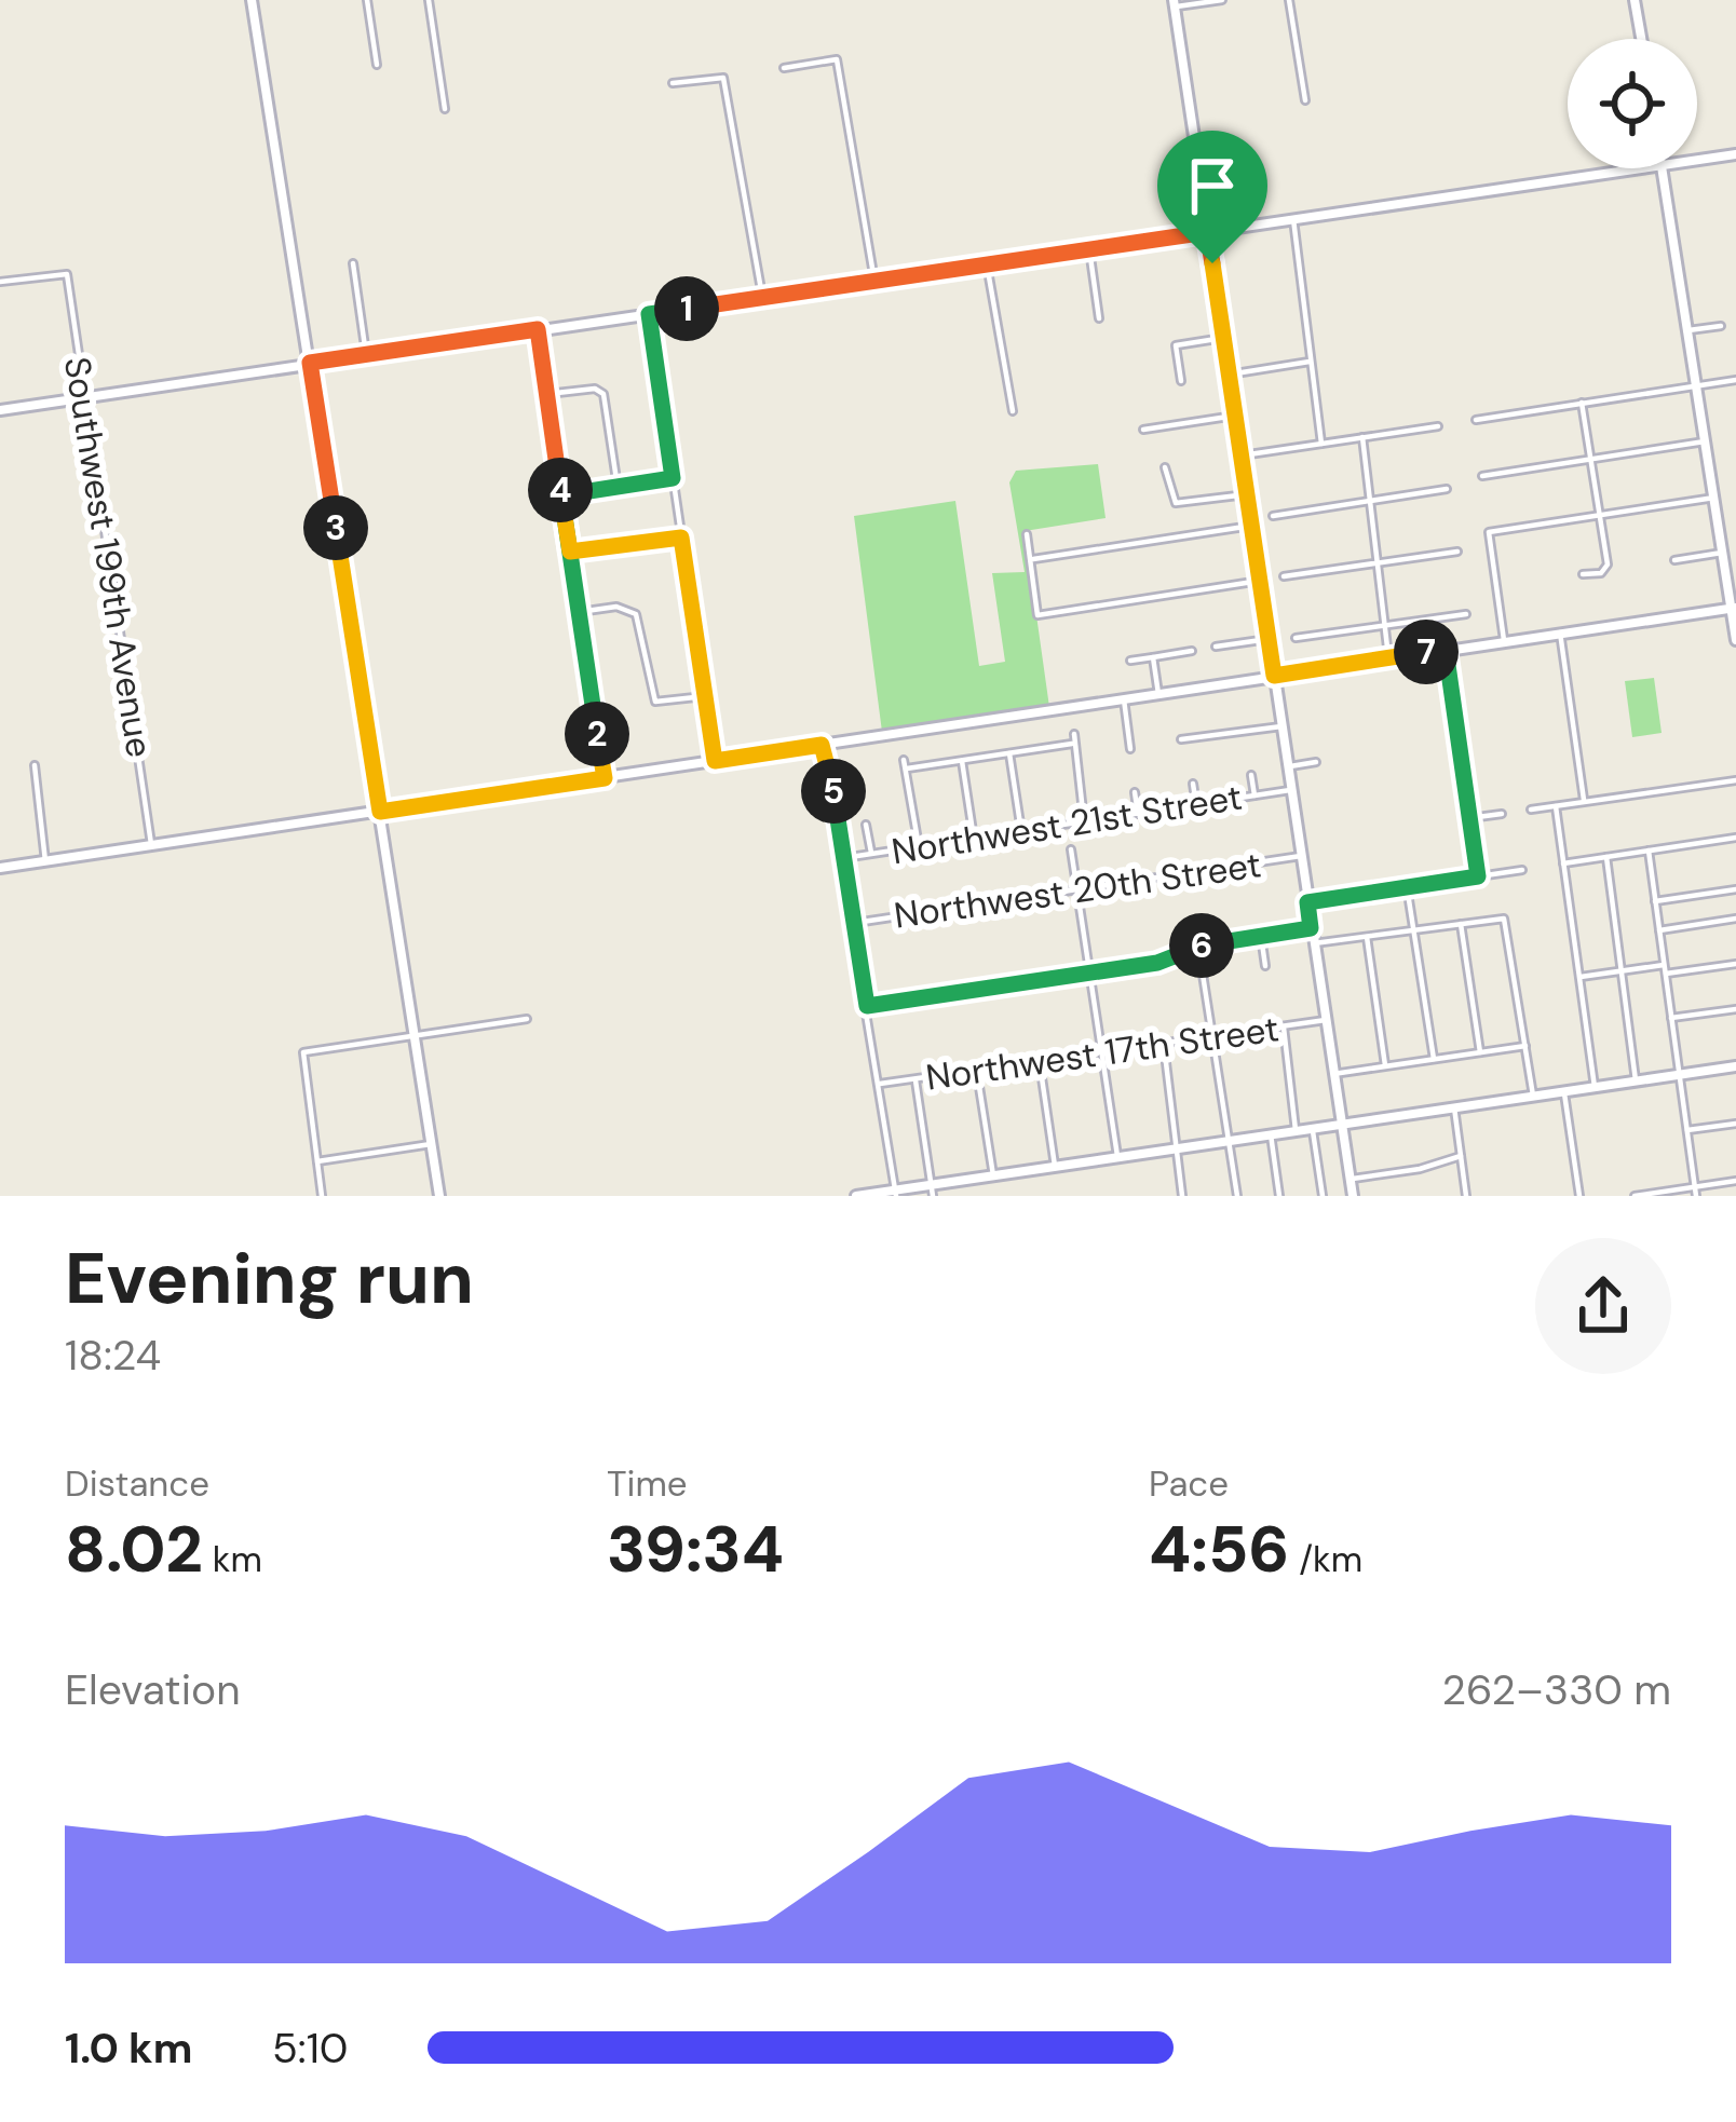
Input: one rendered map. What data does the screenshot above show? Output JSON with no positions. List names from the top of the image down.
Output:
{
  "streets": {
    "street": [
      "Southwest 199th Avenue",
      "Northwest 21st Street",
      "Northwest 20th Street",
      "Northwest 17th Street"
    ]
  },
  "page": {
    "pins": [
      "1",
      "4",
      "3",
      "7",
      "2",
      "5",
      "6"
    ],
    "heading": ["Evening run", "18:24"],
    "stats": [
      ["Distance", "8.02 km"],
      ["Time", "39:34"],
      ["Pace", "4:56 /km"]
    ],
    "chart": ["Elevation", "262–330 m"],
    "list": [
      {
        "name": "1.0 km",
        "note": "5:10"
      }
    ]
  }
}
